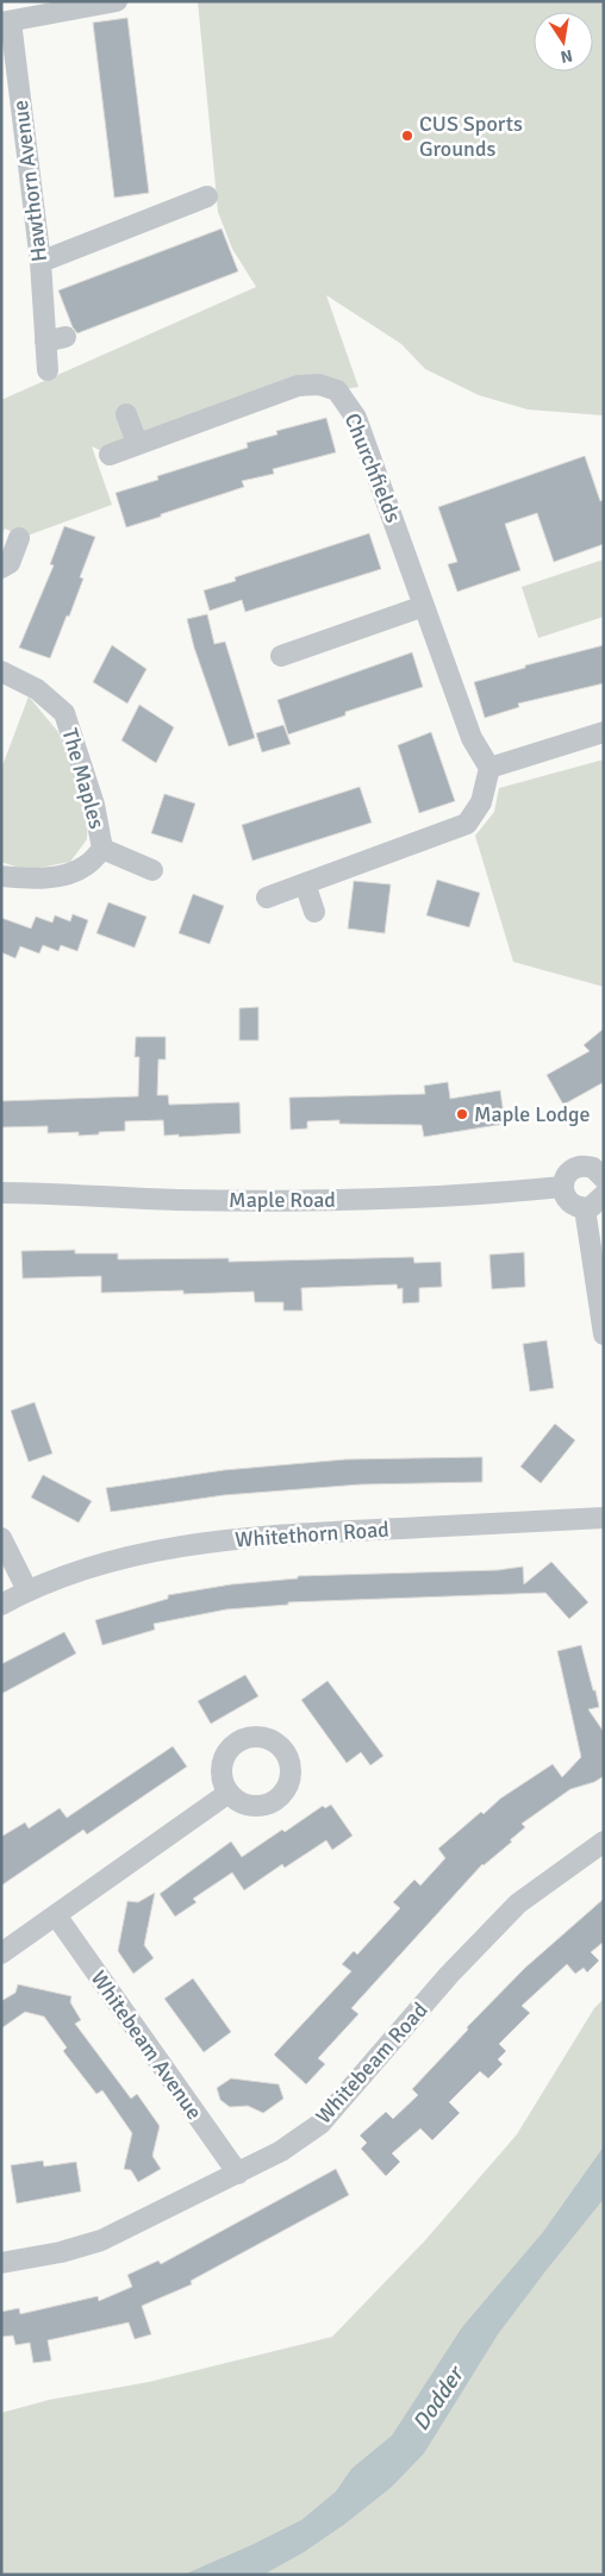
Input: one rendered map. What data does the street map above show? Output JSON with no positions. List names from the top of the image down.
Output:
{
  "streets": {
    "street": [
      "Hawthorn Avenue",
      "Churchfields",
      "The Maples",
      "Maple Road",
      "Whitethorn Road",
      "Whitebeam Avenue",
      "Whitebeam Road"
    ]
  },
  "crossings": [
    ["Whitebeam Avenue", "Whitebeam Road"]
  ],
  "water": ["Dodder"],
  "places": ["CUS Sports Grounds", "Maple Lodge"],
  "north": "bottom"
}
